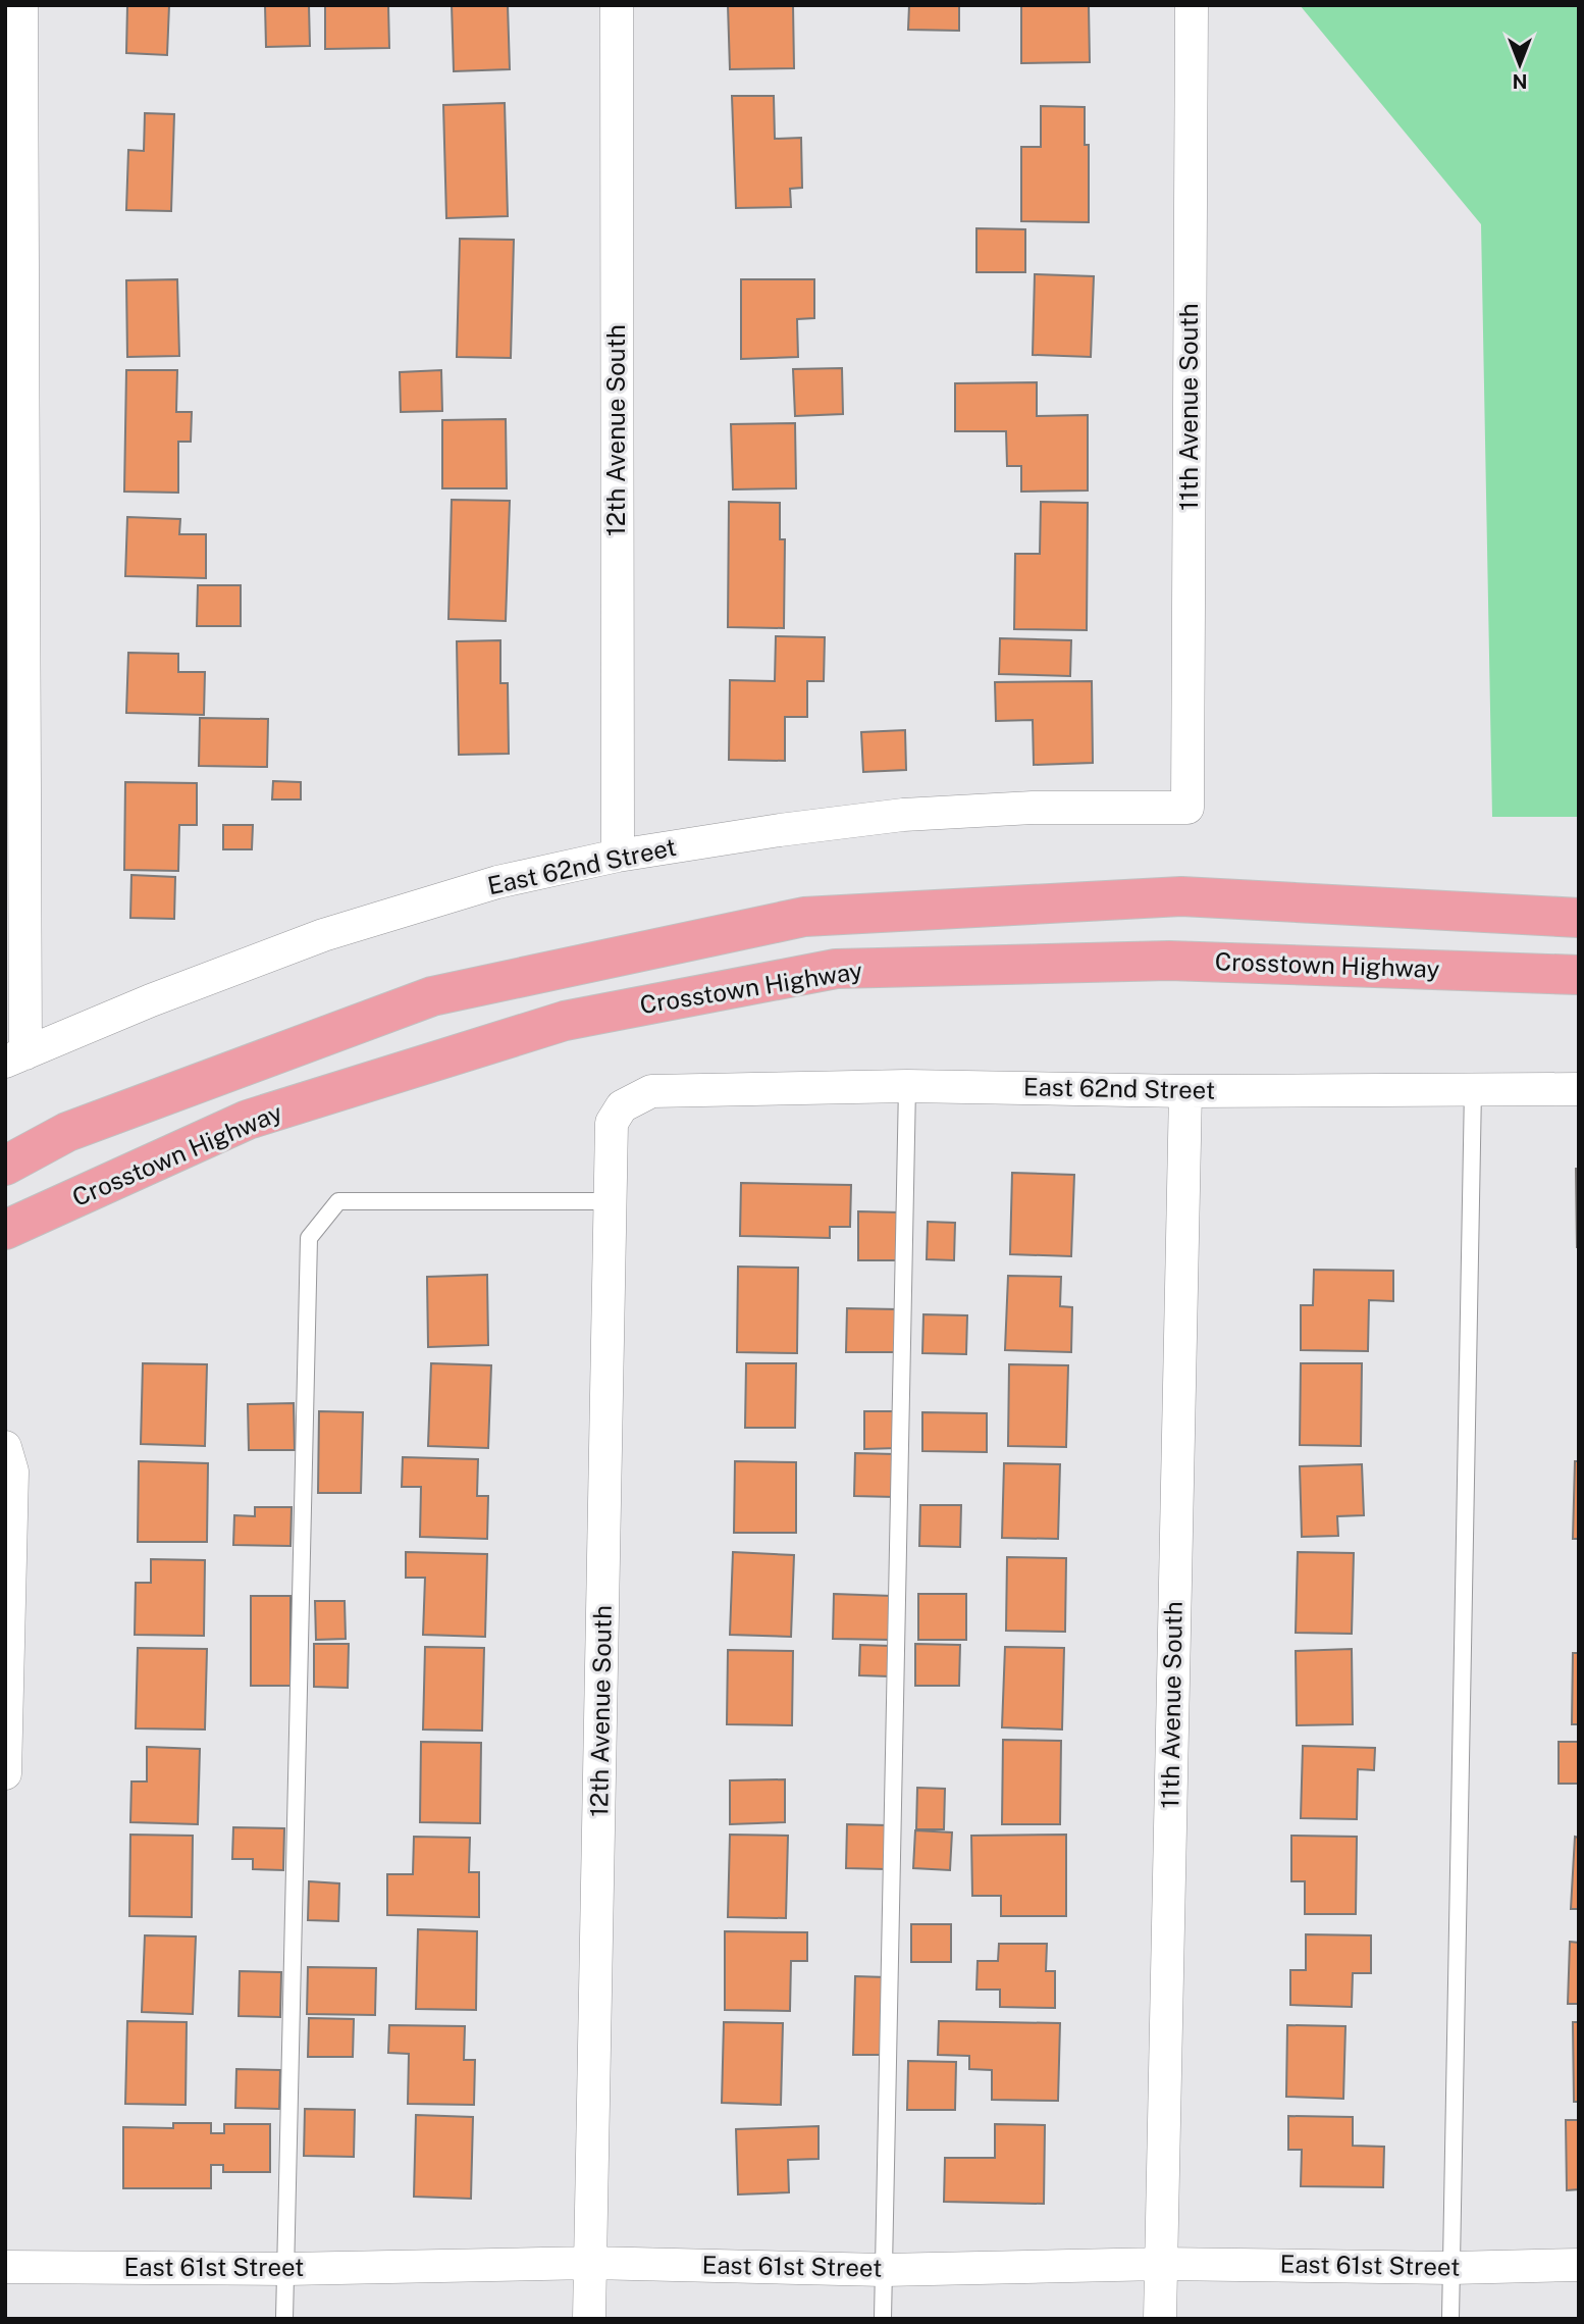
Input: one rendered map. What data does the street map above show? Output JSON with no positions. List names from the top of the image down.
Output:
{
  "streets": {
    "highway": ["Crosstown Highway"],
    "street": [
      "11th Avenue South",
      "12th Avenue South",
      "East 62nd Street",
      "East 61st Street"
    ]
  },
  "crossings": [
    ["11th Avenue South", "East 62nd Street"],
    ["11th Avenue South", "East 61st Street"],
    ["12th Avenue South", "East 62nd Street"],
    ["12th Avenue South", "East 61st Street"]
  ],
  "north": "bottom"
}
